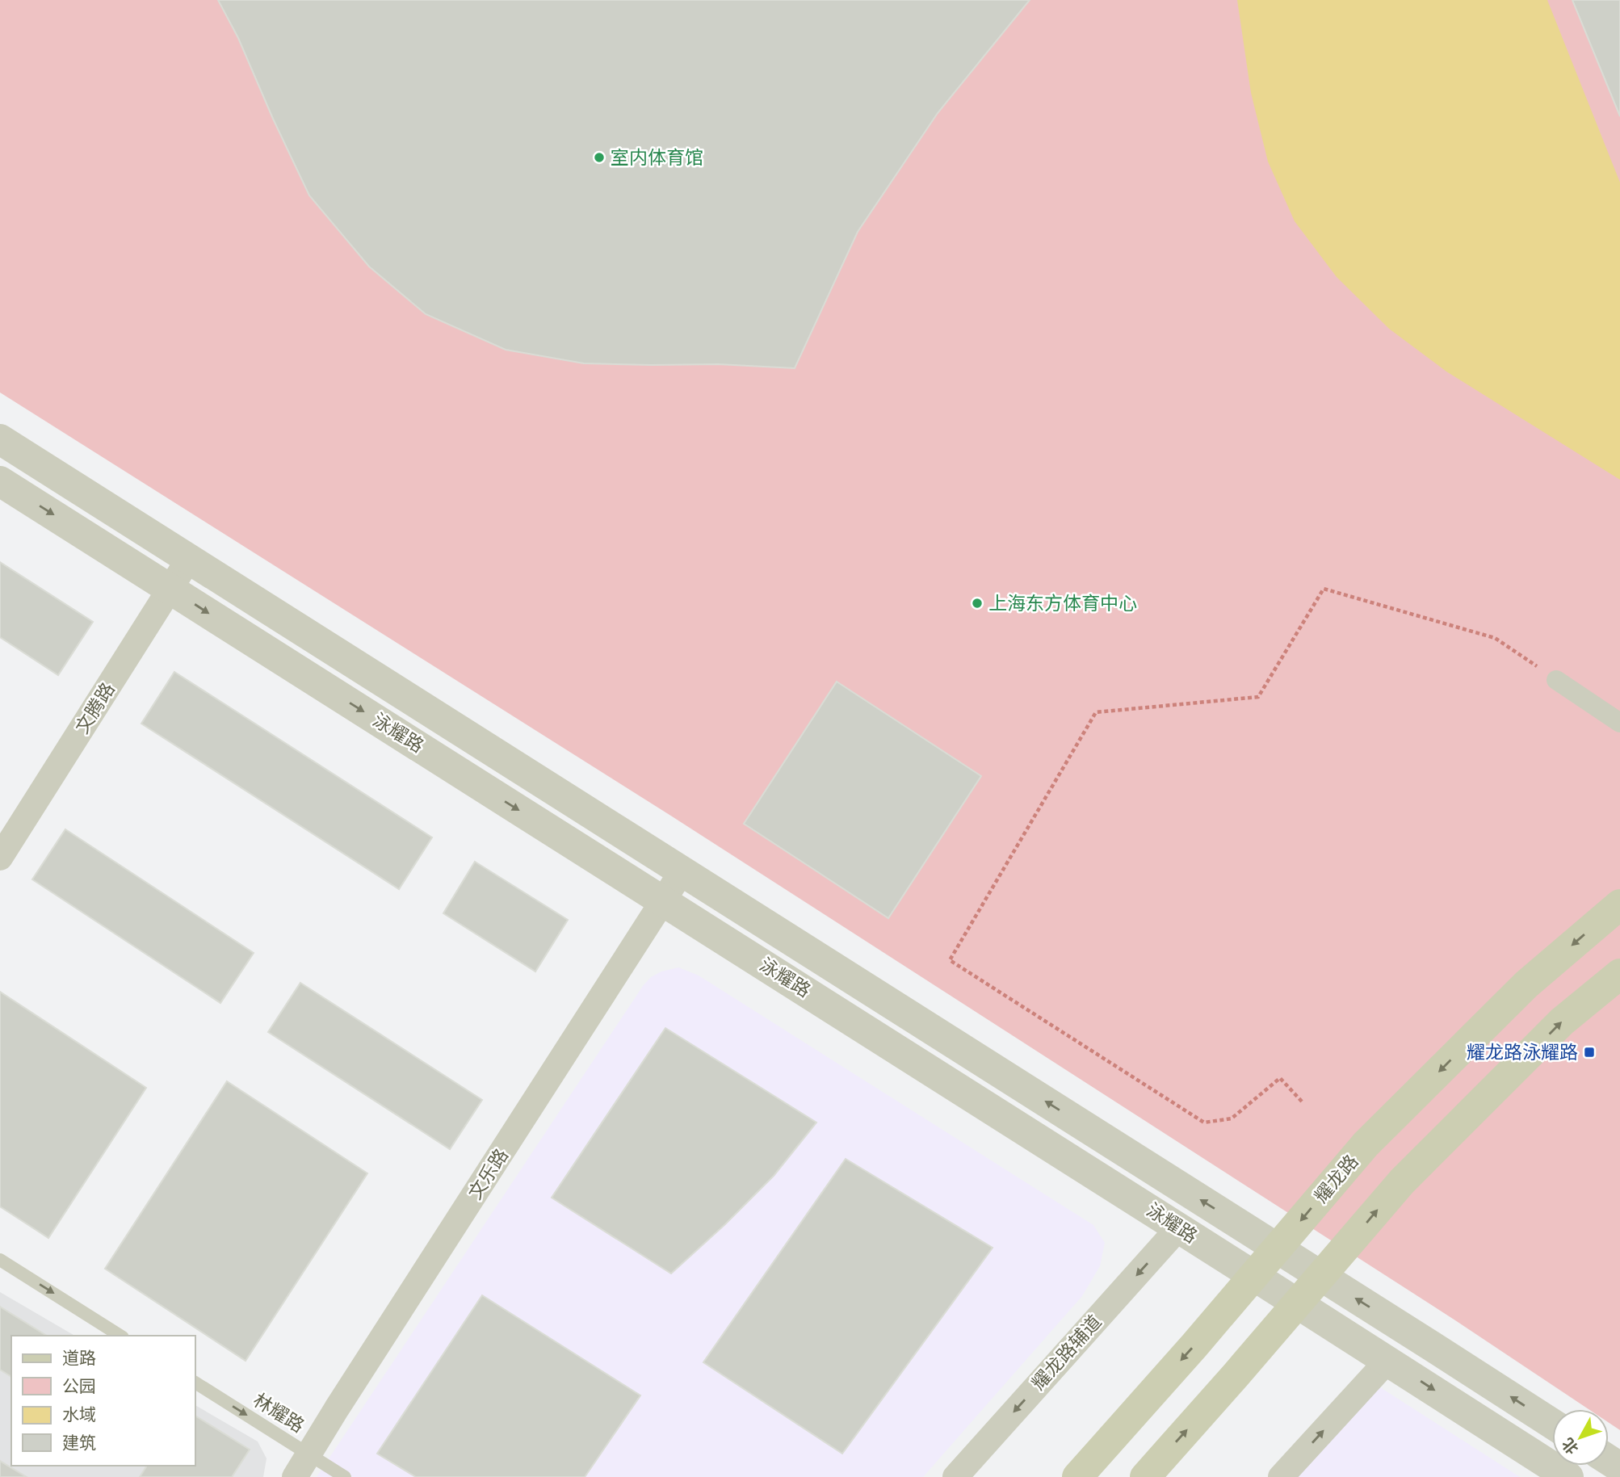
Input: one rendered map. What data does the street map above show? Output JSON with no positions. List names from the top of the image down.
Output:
{
  "streets": {
    "main road": ["耀龙路"],
    "street": [
      "文腾路",
      "泳耀路",
      "文乐路",
      "耀龙路辅道"
    ],
    "lane": ["林耀路"]
  },
  "crossings": [
    ["文腾路", "泳耀路"],
    ["泳耀路", "文乐路"],
    ["泳耀路", "耀龙路"],
    ["泳耀路", "耀龙路辅道"],
    ["文乐路", "林耀路"]
  ],
  "one_way": ["耀龙路辅道", "林耀路"],
  "places": {
    "other": ["室内体育馆", "上海东方体育中心"],
    "transit": ["耀龙路泳耀路"]
  },
  "legend": [
    "道路",
    "公园",
    "水域",
    "建筑"
  ],
  "north": "bottom left"
}
